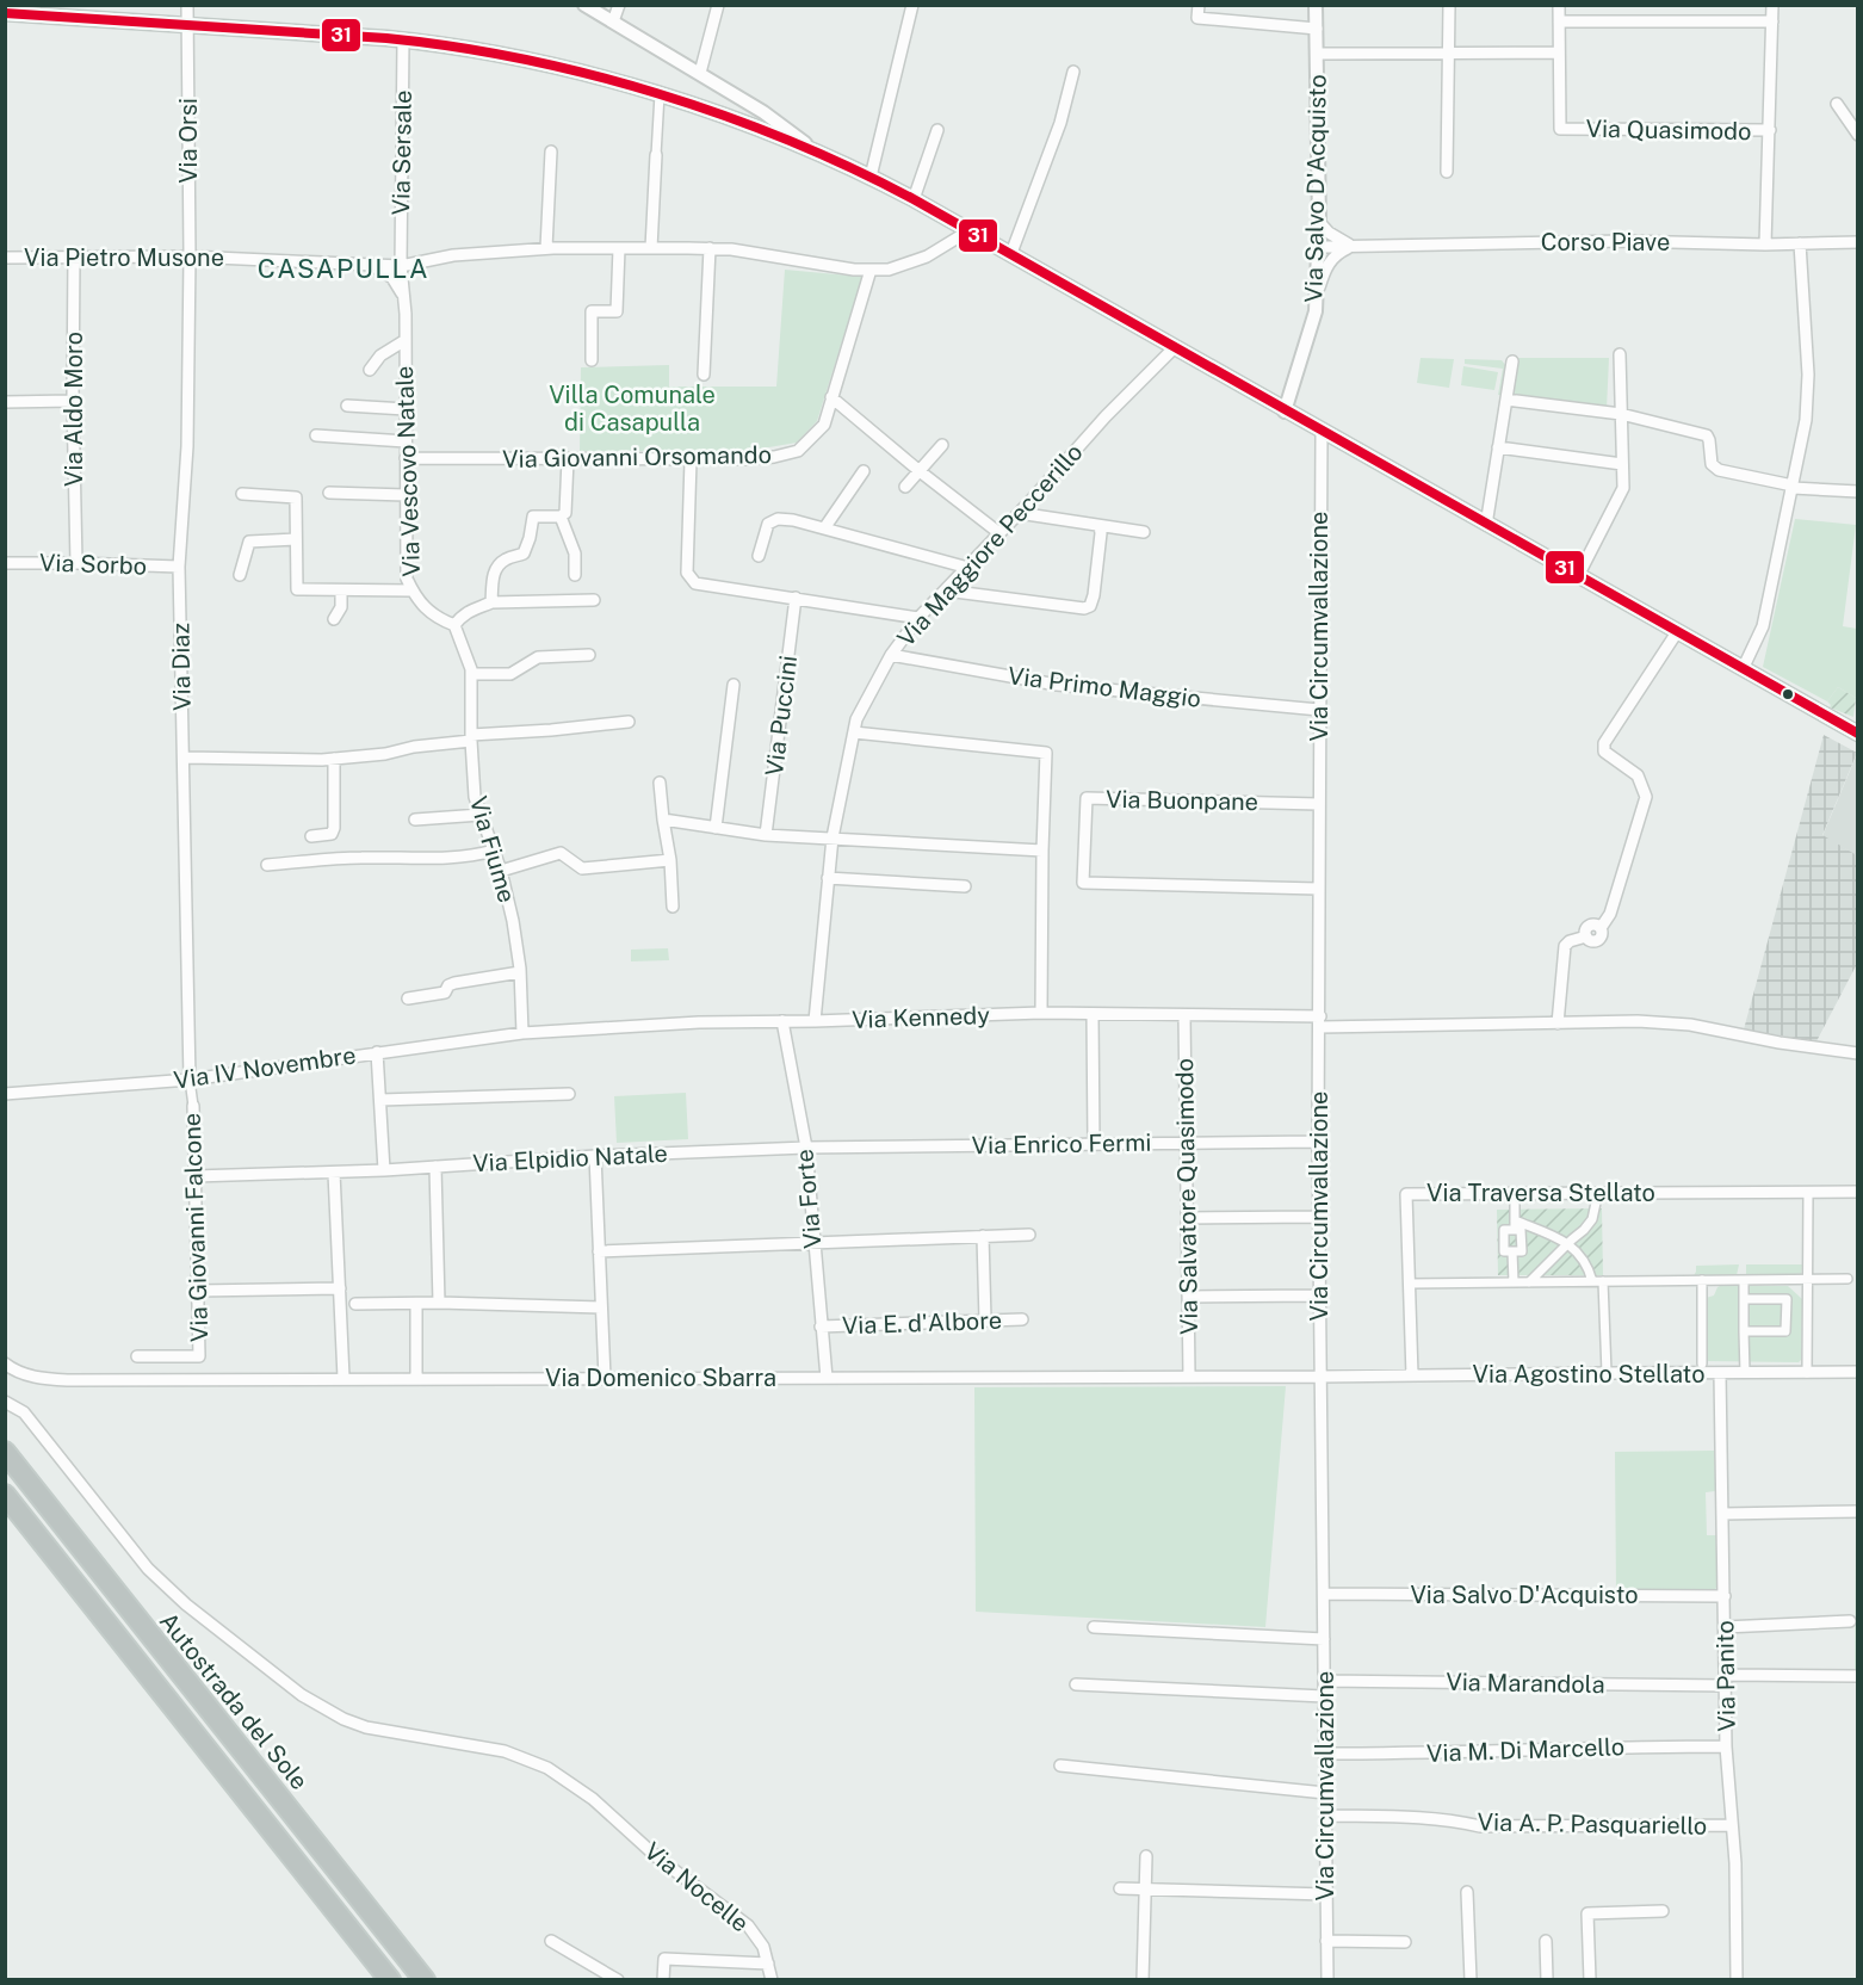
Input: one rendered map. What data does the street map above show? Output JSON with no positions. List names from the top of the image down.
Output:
{
  "streets": {
    "highway": ["Autostrada del Sole"],
    "street": [
      "Via Quasimodo",
      "Via Orsi",
      "Via Sersale",
      "Via Salvo D'Acquisto",
      "Corso Piave",
      "Via Pietro Musone",
      "Via Aldo Moro",
      "Via Giovanni Orsomando",
      "Via Vescovo Natale",
      "Via Maggiore Peccerillo",
      "Via Sorbo",
      "Via Circumvallazione",
      "Via Diaz",
      "Via Primo Maggio",
      "Via Puccini",
      "Via Buonpane",
      "Via Fiume",
      "Via Kennedy",
      "Via IV Novembre",
      "Via Enrico Fermi",
      "Via Elpidio Natale",
      "Via Traversa Stellato",
      "Via Salvatore Quasimodo",
      "Via Forte",
      "Via Giovanni Falcone",
      "Via E. d'Albore",
      "Via Agostino Stellato",
      "Via Domenico Sbarra",
      "Via Panito",
      "Via Marandola",
      "Via M. Di Marcello",
      "Via A. P. Pasquariello",
      "Via Nocelle"
    ]
  },
  "crossings": [
    ["Via Orsi", "Via Pietro Musone"],
    ["Via Orsi", "Via Diaz"],
    ["Via Sersale", "Via Pietro Musone"],
    ["Via Sersale", "Via Vescovo Natale"],
    ["Via Salvo D'Acquisto", "Corso Piave"],
    ["Via Salvo D'Acquisto", "Via Circumvallazione"],
    ["Via Salvo D'Acquisto", "Via Panito"],
    ["Via Pietro Musone", "Via Aldo Moro"],
    ["Via Pietro Musone", "Via Giovanni Orsomando"],
    ["Via Pietro Musone", "Via Vescovo Natale"],
    ["Via Pietro Musone", "Via Diaz"],
    ["Via Aldo Moro", "Via Sorbo"],
    ["Via Giovanni Orsomando", "Via Vescovo Natale"],
    ["Via Vescovo Natale", "Via Fiume"],
    ["Via Maggiore Peccerillo", "Via Primo Maggio"],
    ["Via Maggiore Peccerillo", "Via Kennedy"],
    ["Via Sorbo", "Via Diaz"],
    ["Via Circumvallazione", "Via Primo Maggio"],
    ["Via Circumvallazione", "Via Buonpane"],
    ["Via Circumvallazione", "Via Kennedy"],
    ["Via Circumvallazione", "Via Enrico Fermi"],
    ["Via Circumvallazione", "Via Agostino Stellato"],
    ["Via Circumvallazione", "Via Domenico Sbarra"],
    ["Via Circumvallazione", "Via Marandola"],
    ["Via Circumvallazione", "Via M. Di Marcello"],
    ["Via Circumvallazione", "Via A. P. Pasquariello"],
    ["Via Diaz", "Via IV Novembre"],
    ["Via Diaz", "Via Giovanni Falcone"],
    ["Via Fiume", "Via Kennedy"],
    ["Via Fiume", "Via IV Novembre"],
    ["Via Kennedy", "Via IV Novembre"],
    ["Via Kennedy", "Via Salvatore Quasimodo"],
    ["Via Kennedy", "Via Forte"],
    ["Via IV Novembre", "Via Giovanni Falcone"],
    ["Via Enrico Fermi", "Via Elpidio Natale"],
    ["Via Enrico Fermi", "Via Salvatore Quasimodo"],
    ["Via Enrico Fermi", "Via Forte"],
    ["Via Elpidio Natale", "Via Forte"],
    ["Via Elpidio Natale", "Via Giovanni Falcone"],
    ["Via Traversa Stellato", "Via Agostino Stellato"],
    ["Via Salvatore Quasimodo", "Via Domenico Sbarra"],
    ["Via Forte", "Via E. d'Albore"],
    ["Via Forte", "Via Domenico Sbarra"],
    ["Via Agostino Stellato", "Via Domenico Sbarra"],
    ["Via Agostino Stellato", "Via Panito"],
    ["Via Panito", "Via Marandola"],
    ["Via Panito", "Via M. Di Marcello"],
    ["Via Panito", "Via A. P. Pasquariello"]
  ],
  "districts": ["CASAPULLA"],
  "parks": ["Villa Comunale di Casapulla"],
  "lines": ["transit line 31"]
}
